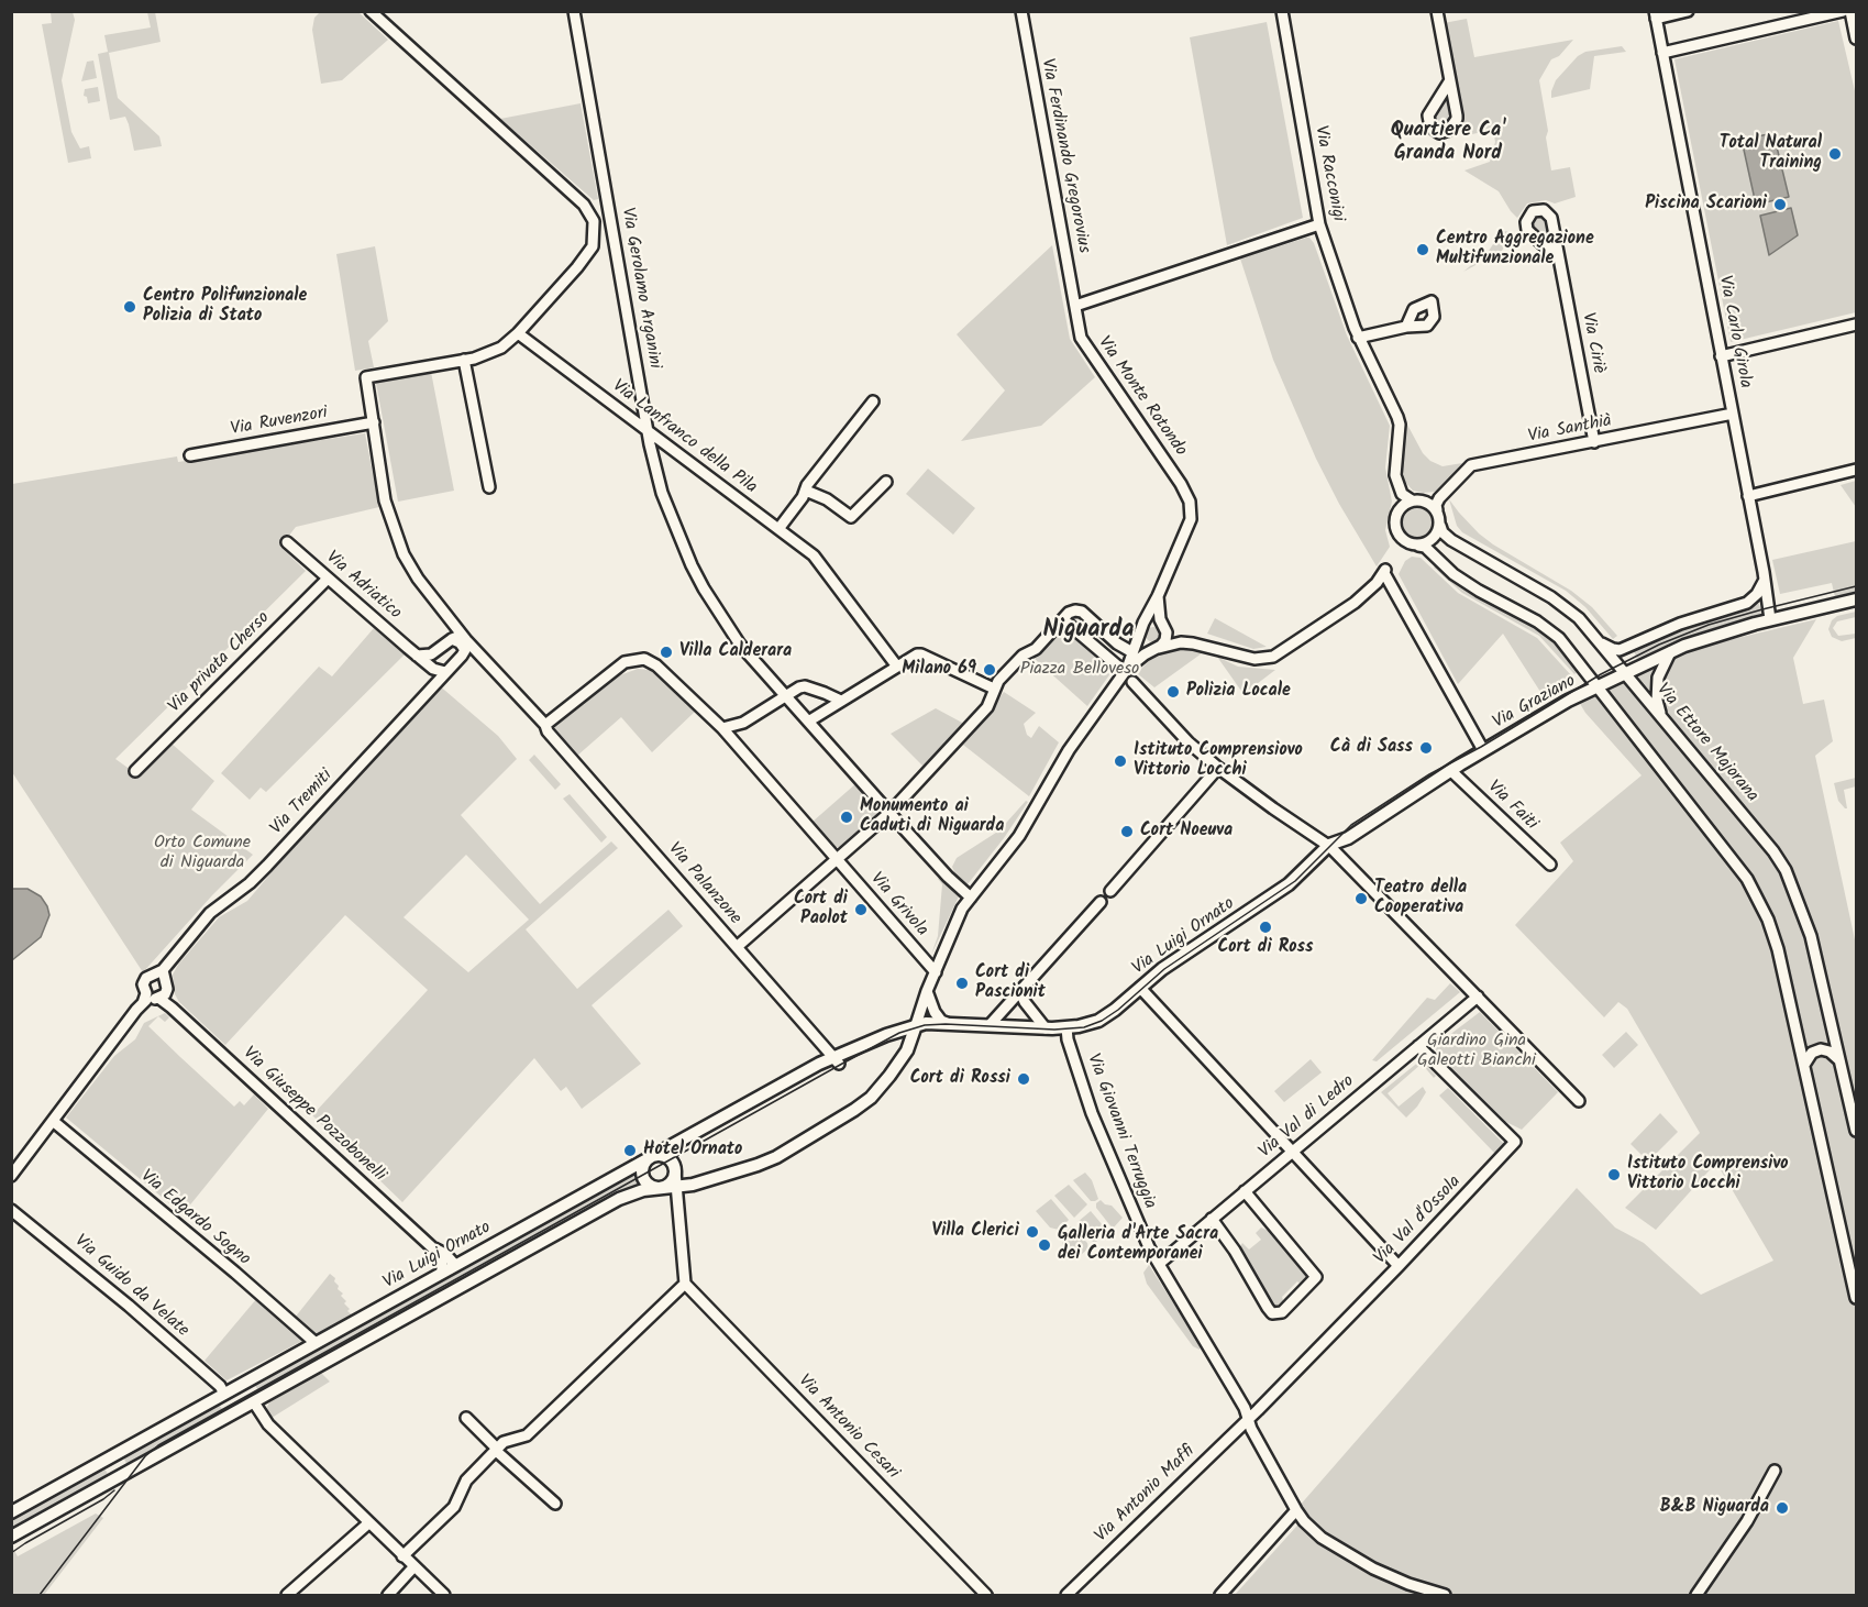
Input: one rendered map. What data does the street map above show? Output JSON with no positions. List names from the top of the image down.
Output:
{
  "streets": {
    "main road": ["Via Graziano", "Via Luigi Ornato"],
    "street": [
      "Via Ferdinando Gregorovius",
      "Via Racconigi",
      "Via Gerolamo Arganini",
      "Via Carlo Girola",
      "Via Ciriè",
      "Via Monte Rotondo",
      "Via Ruvenzori",
      "Via Santhià",
      "Via Lanfranco della Pila",
      "Via Adriatico",
      "Via privata Cherso",
      "Via Ettore Majorana",
      "Via Tremiti",
      "Via Faiti",
      "Via Palanzone",
      "Via Grivola",
      "Via Giuseppe Pozzobonelli",
      "Via Val di Ledro",
      "Via Giovanni Terruggia",
      "Via Edgardo Sogno",
      "Via Val d'Ossola",
      "Via Guido da Velate",
      "Via Antonio Cesari",
      "Via Antonio Maffi"
    ]
  },
  "crossings": [
    ["Via Ferdinando Gregorovius", "Via Monte Rotondo"],
    ["Via Racconigi", "Via Santhià"],
    ["Via Racconigi", "Via Ettore Majorana"],
    ["Via Gerolamo Arganini", "Via Lanfranco della Pila"],
    ["Via Carlo Girola", "Via Santhià"],
    ["Via Carlo Girola", "Via Graziano"],
    ["Via Ciriè", "Via Santhià"],
    ["Via Ruvenzori", "Via Palanzone"],
    ["Via Santhià", "Via Ettore Majorana"],
    ["Via Adriatico", "Via privata Cherso"],
    ["Via Adriatico", "Via Tremiti"],
    ["Via Graziano", "Via Ettore Majorana"],
    ["Via Graziano", "Via Faiti"],
    ["Via Graziano", "Via Luigi Ornato"],
    ["Via Tremiti", "Via Giuseppe Pozzobonelli"],
    ["Via Tremiti", "Via Edgardo Sogno"],
    ["Via Palanzone", "Via Luigi Ornato"],
    ["Via Luigi Ornato", "Via Giuseppe Pozzobonelli"],
    ["Via Luigi Ornato", "Via Giovanni Terruggia"],
    ["Via Luigi Ornato", "Via Edgardo Sogno"],
    ["Via Luigi Ornato", "Via Guido da Velate"],
    ["Via Val di Ledro", "Via Giovanni Terruggia"],
    ["Via Val di Ledro", "Via Val d'Ossola"],
    ["Via Giovanni Terruggia", "Via Val d'Ossola"],
    ["Via Giovanni Terruggia", "Via Antonio Maffi"],
    ["Via Val d'Ossola", "Via Antonio Maffi"]
  ],
  "districts": ["Quartiere Ca' Granda Nord", "Niguarda"],
  "parks": ["Piazza Belloveso", "Orto Comune di Niguarda", "Giardino Gina Galeotti Bianchi"],
  "places": [
    "Total Natural Training",
    "Piscina Scarioni",
    "Centro Aggregazione Multifunzionale",
    "Centro Polifunzionale Polizia di Stato",
    "Villa Calderara",
    "Milano 69",
    "Polizia Locale",
    "Cà di Sass",
    "Istituto Comprensiovo Vittorio Locchi",
    "Monumento ai Caduti di Niguarda",
    "Cort Noeuva",
    "Teatro della Cooperativa",
    "Cort di Paolot",
    "Cort di Ross",
    "Cort di Pascionit",
    "Cort di Rossi",
    "Hotel Ornato",
    "Istituto Comprensivo Vittorio Locchi",
    "Villa Clerici",
    "Galleria d'Arte Sacra dei Contemporanei",
    "B&B Niguarda"
  ]
}
